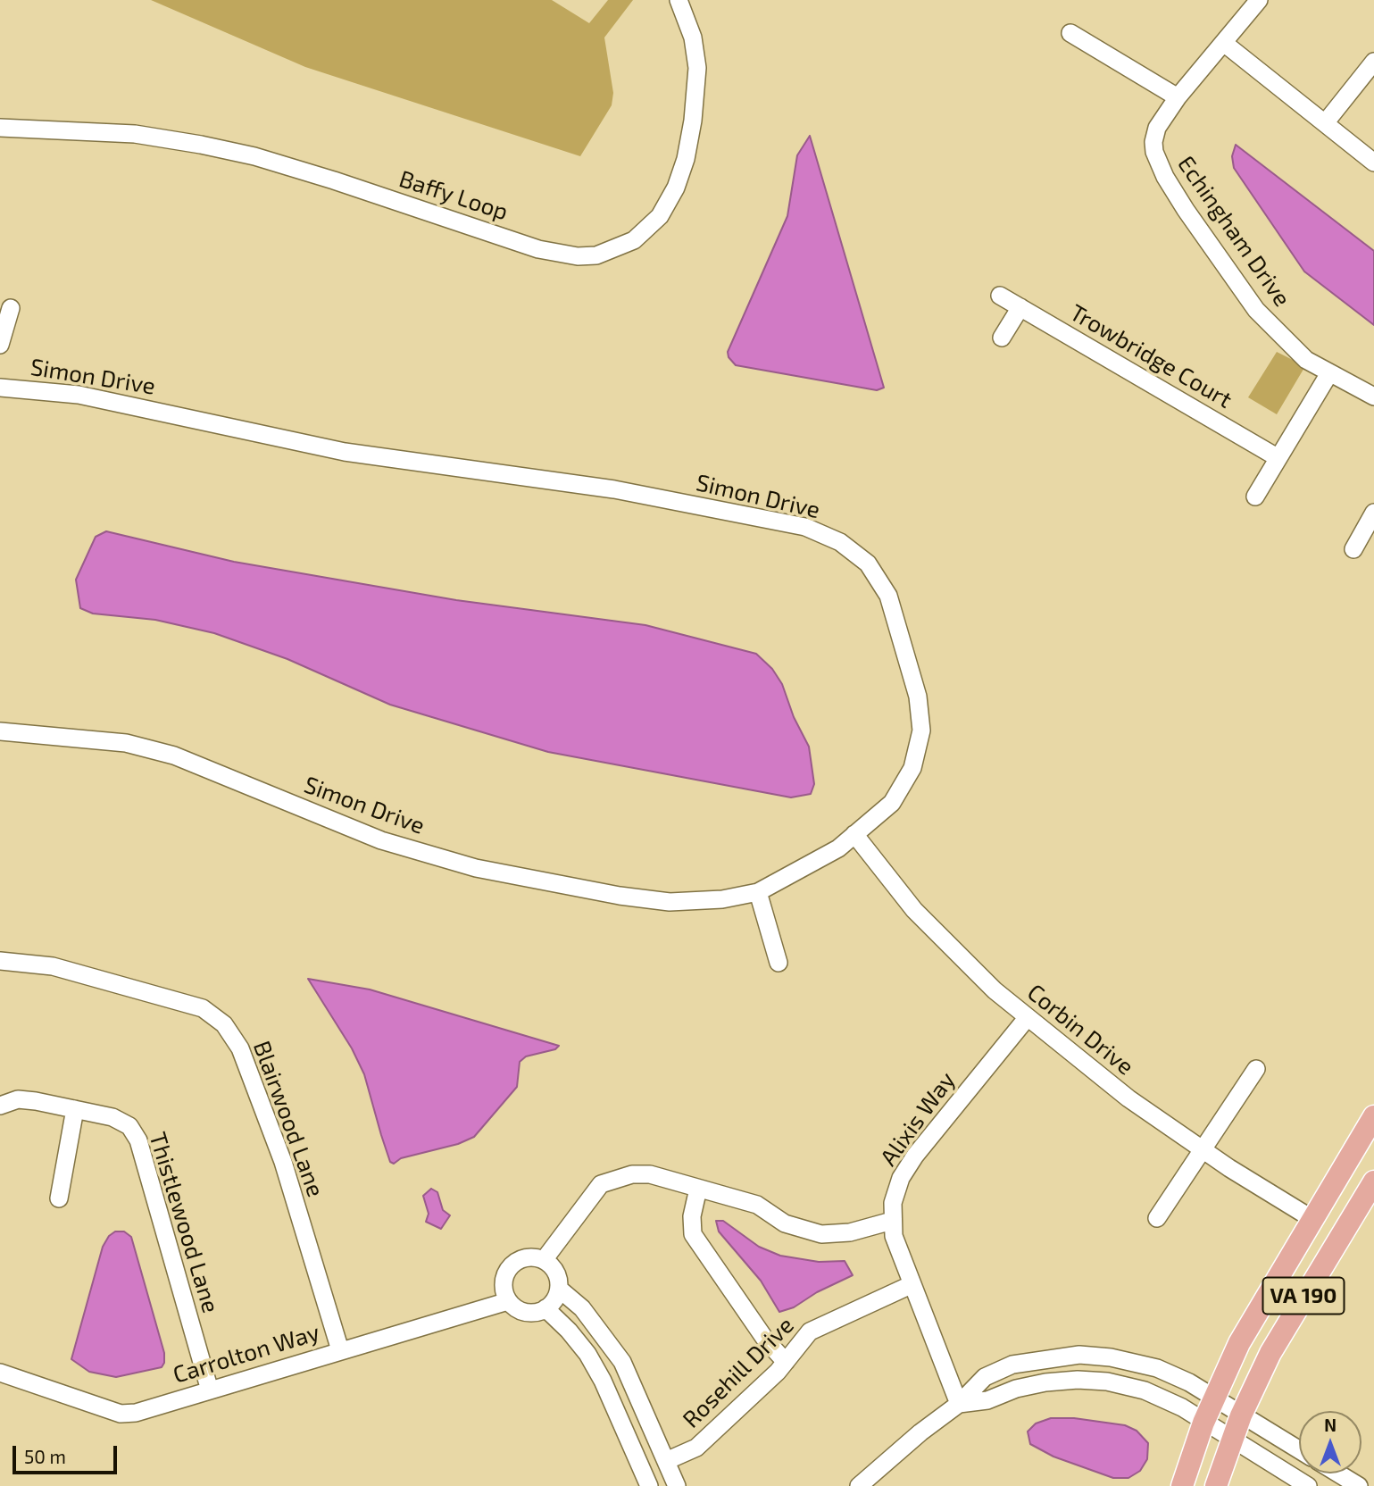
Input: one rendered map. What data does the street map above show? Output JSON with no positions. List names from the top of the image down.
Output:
{
  "streets": {
    "main road": ["VA 190"],
    "street": [
      "Baffy Loop",
      "Echingham Drive",
      "Trowbridge Court",
      "Simon Drive",
      "Corbin Drive",
      "Blairwood Lane",
      "Alixis Way",
      "Thistlewood Lane",
      "Carrolton Way",
      "Rosehill Drive"
    ]
  },
  "crossings": [
    ["Simon Drive", "Corbin Drive"],
    ["Corbin Drive", "Alixis Way"],
    ["Corbin Drive", "VA 190"],
    ["Blairwood Lane", "Carrolton Way"],
    ["Alixis Way", "Rosehill Drive"],
    ["Thistlewood Lane", "Carrolton Way"]
  ],
  "scale_bar": "50 m",
  "north": "top"
}
